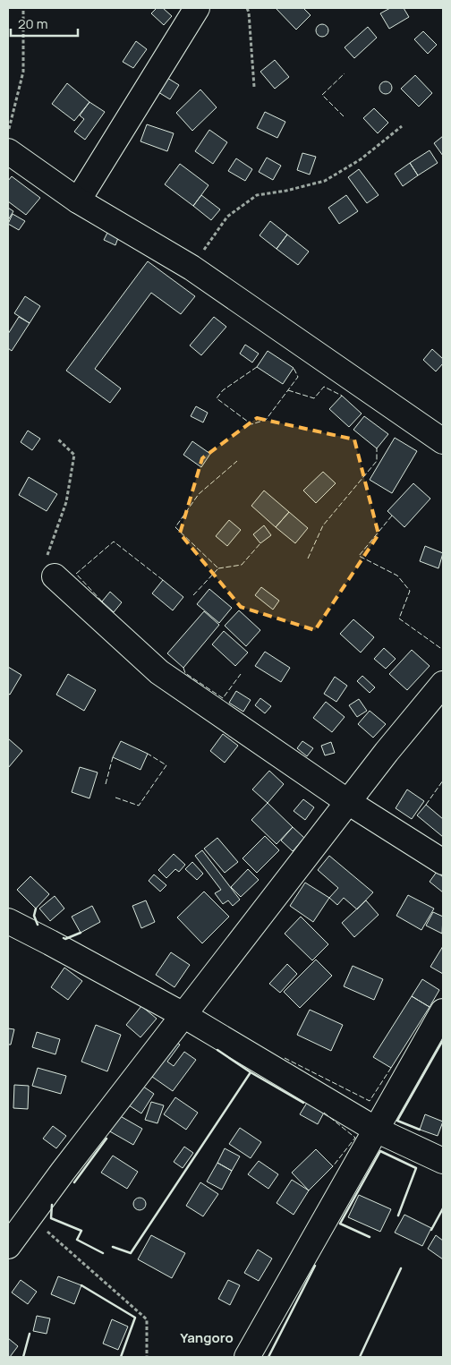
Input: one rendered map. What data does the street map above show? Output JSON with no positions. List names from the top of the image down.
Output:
{
  "districts": ["Yangoro"],
  "scale_bar": "20 m"
}
